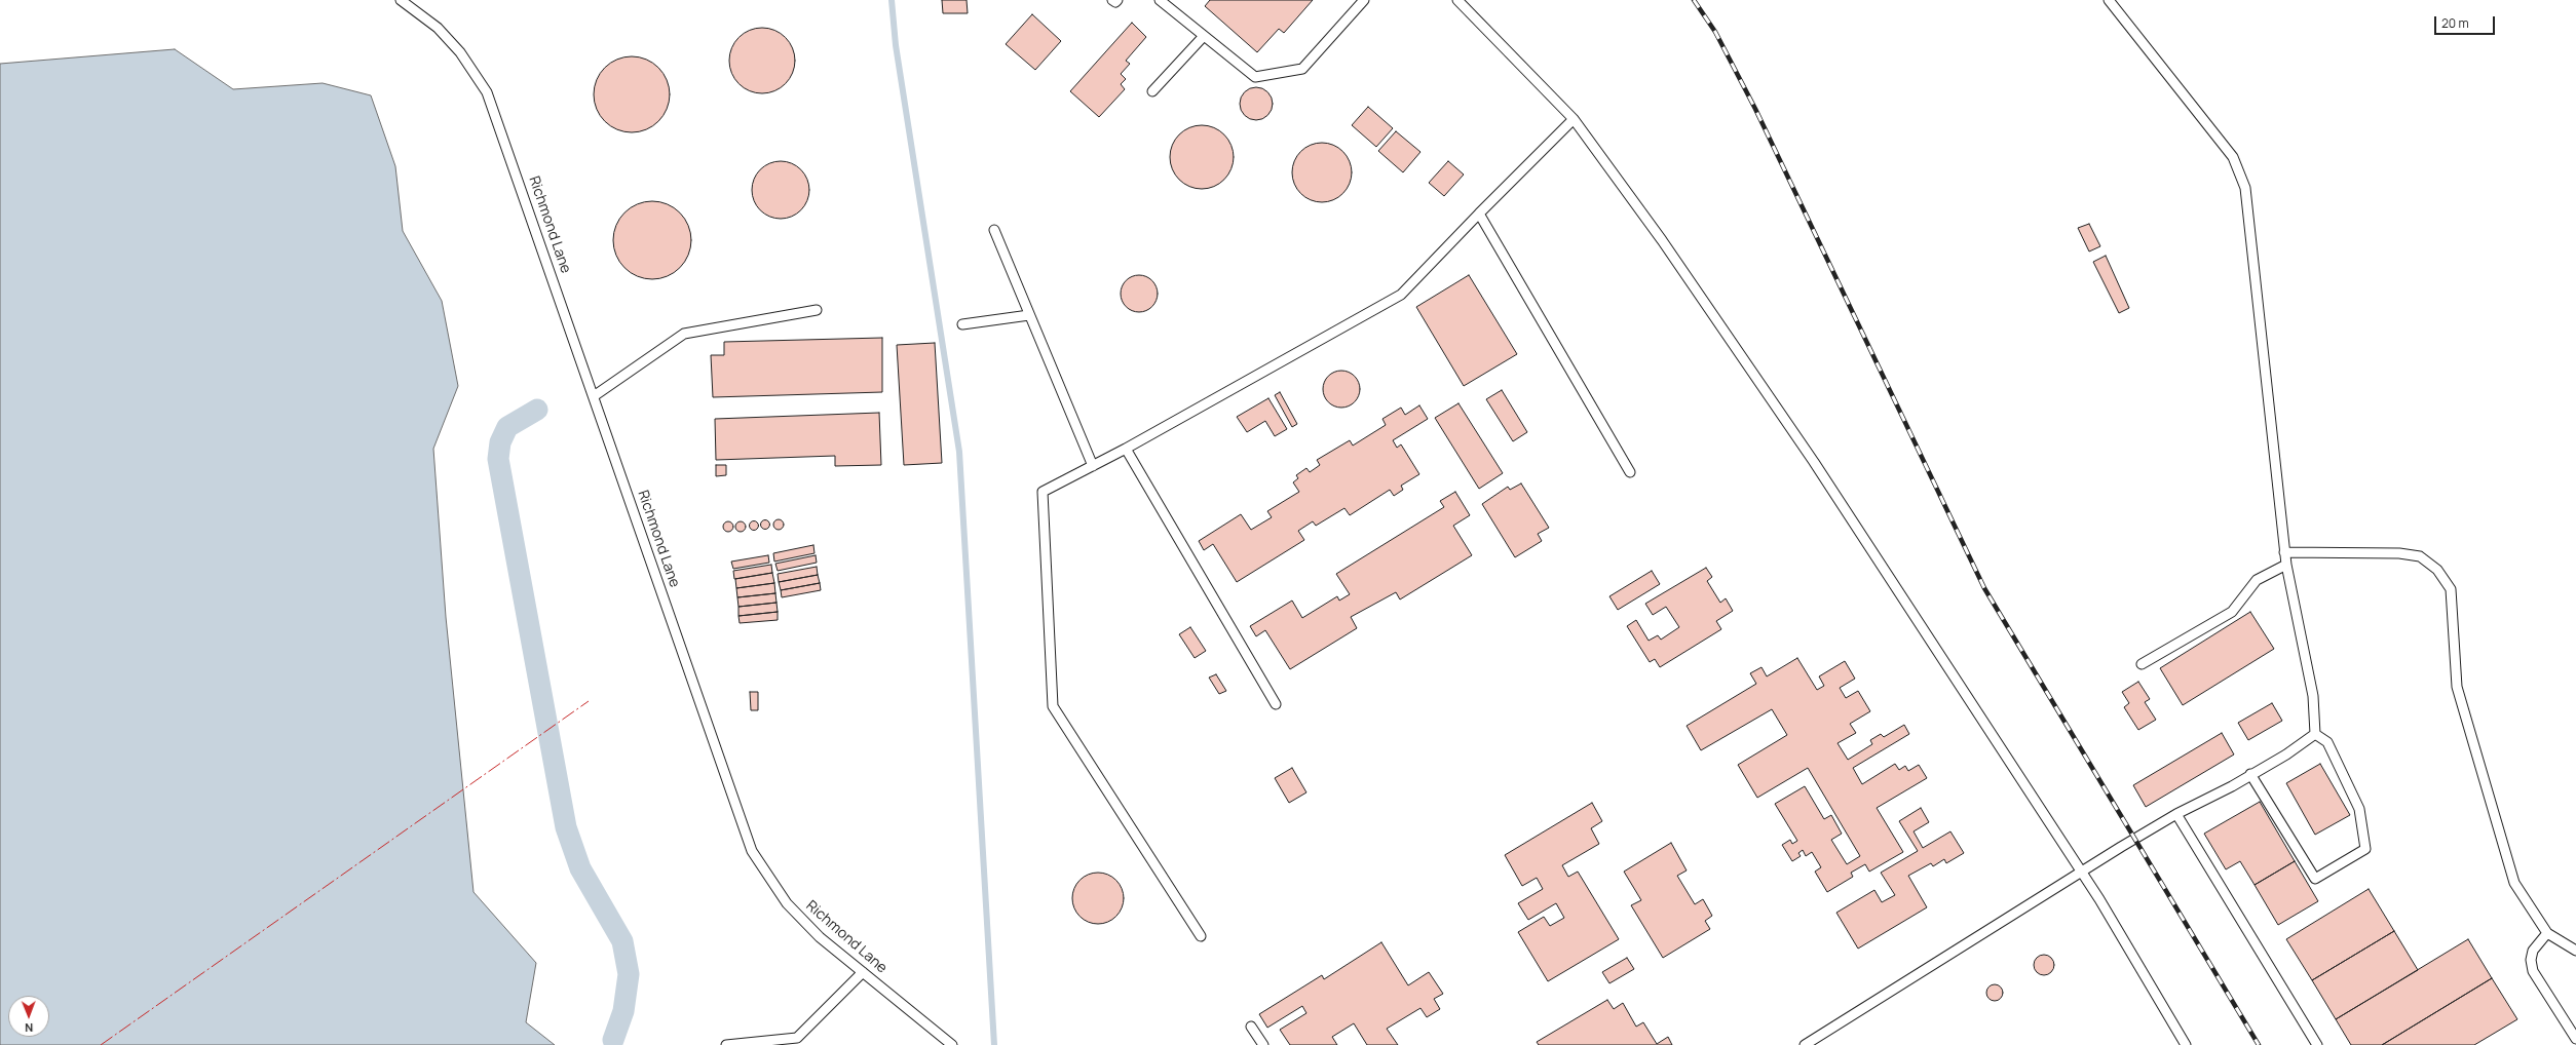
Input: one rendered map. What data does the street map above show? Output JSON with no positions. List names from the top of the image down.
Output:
{
  "streets": {
    "lane": ["Richmond Lane"]
  },
  "scale_bar": "20 m",
  "north": "bottom"
}
